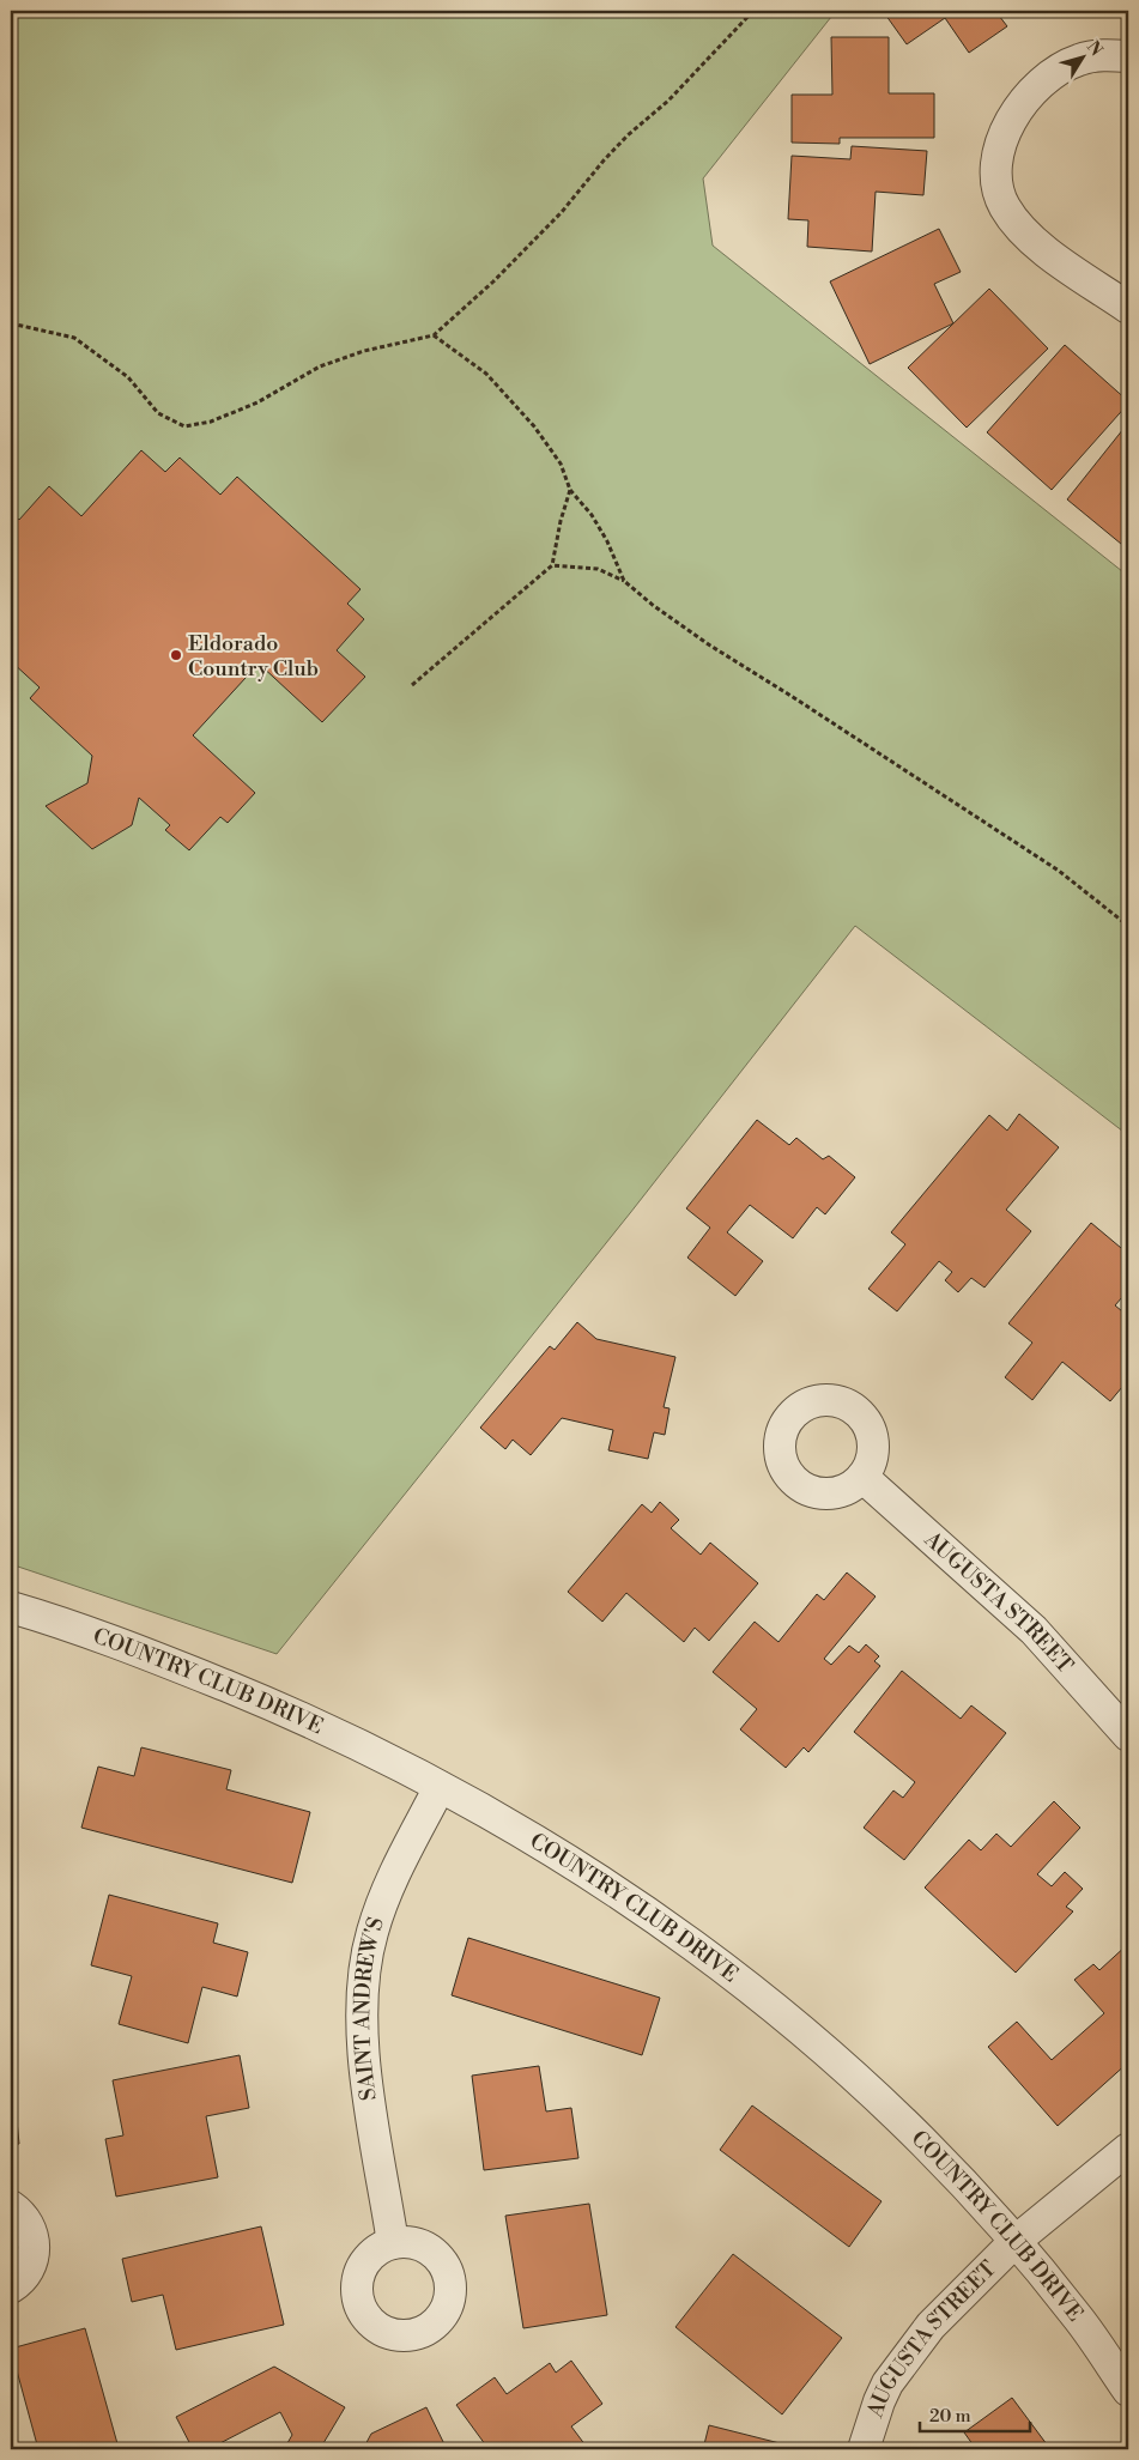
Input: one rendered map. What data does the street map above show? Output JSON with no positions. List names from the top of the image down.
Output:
{
  "streets": {
    "street": ["AUGUSTA STREET", "COUNTRY CLUB DRIVE", "SAINT ANDREW'S"]
  },
  "crossings": [
    ["AUGUSTA STREET", "COUNTRY CLUB DRIVE"],
    ["COUNTRY CLUB DRIVE", "SAINT ANDREW'S"]
  ],
  "places": ["Eldorado Country Club"],
  "scale_bar": "20 m",
  "north": "top right"
}
